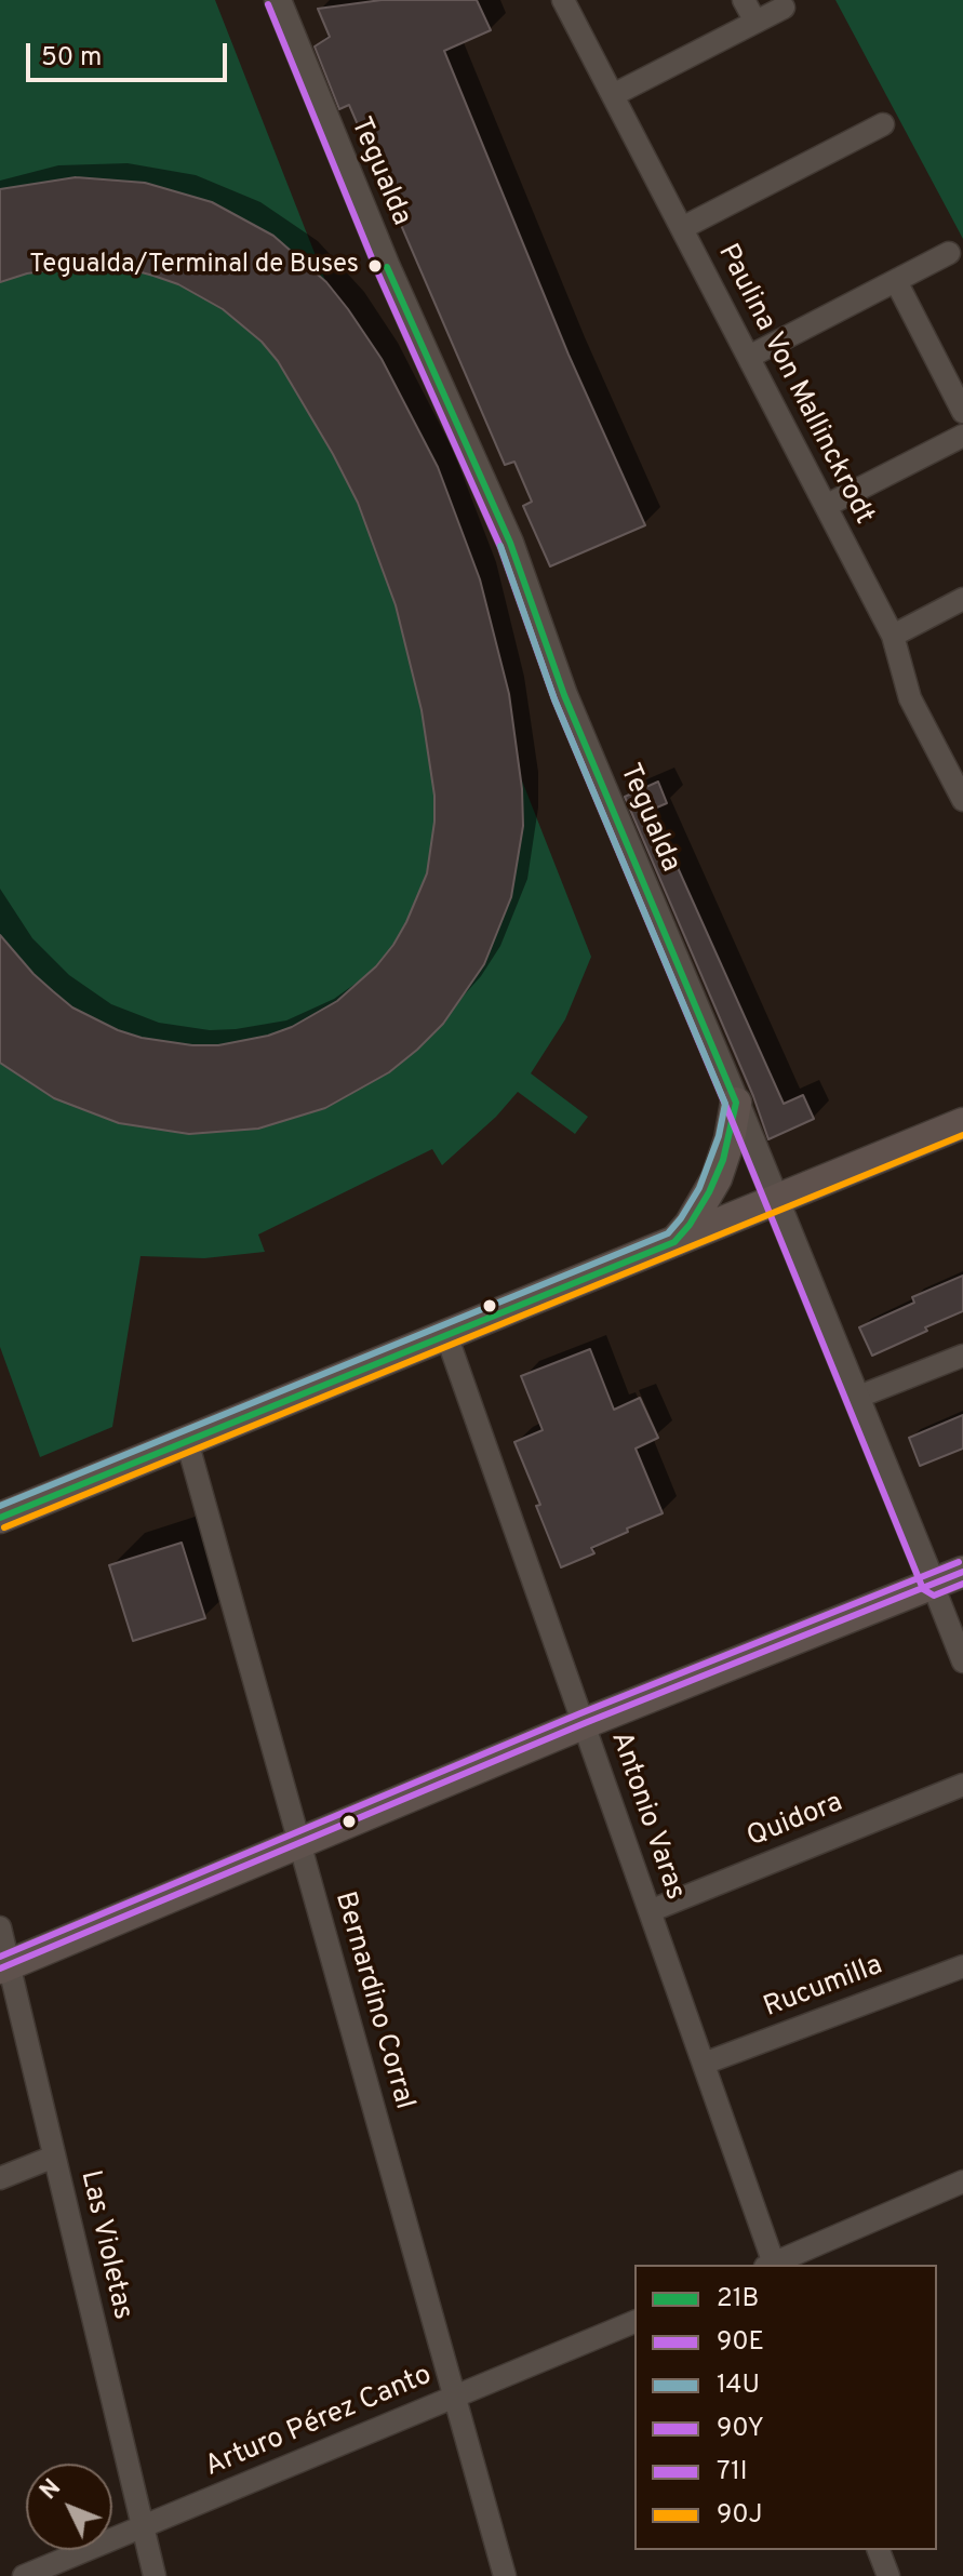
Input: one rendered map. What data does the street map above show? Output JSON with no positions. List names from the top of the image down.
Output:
{
  "streets": {
    "street": [
      "Tegualda",
      "Paulina Von Mallinckrodt",
      "Antonio Varas",
      "Quidora",
      "Rucumilla",
      "Bernardino Corral",
      "Las Violetas",
      "Arturo Pérez Canto"
    ]
  },
  "crossings": [
    ["Antonio Varas", "Quidora"],
    ["Antonio Varas", "Rucumilla"],
    ["Bernardino Corral", "Arturo Pérez Canto"],
    ["Las Violetas", "Arturo Pérez Canto"]
  ],
  "places": ["Tegualda/Terminal de Buses"],
  "lines": [
    "transit line 90E",
    "transit line 21B",
    "transit line 14U",
    "transit line 90J",
    "transit line 71I",
    "transit line 90Y"
  ],
  "legend": [
    "21B",
    "90E",
    "14U",
    "90Y",
    "71I",
    "90J"
  ],
  "scale_bar": "50 m",
  "north": "top left"
}
